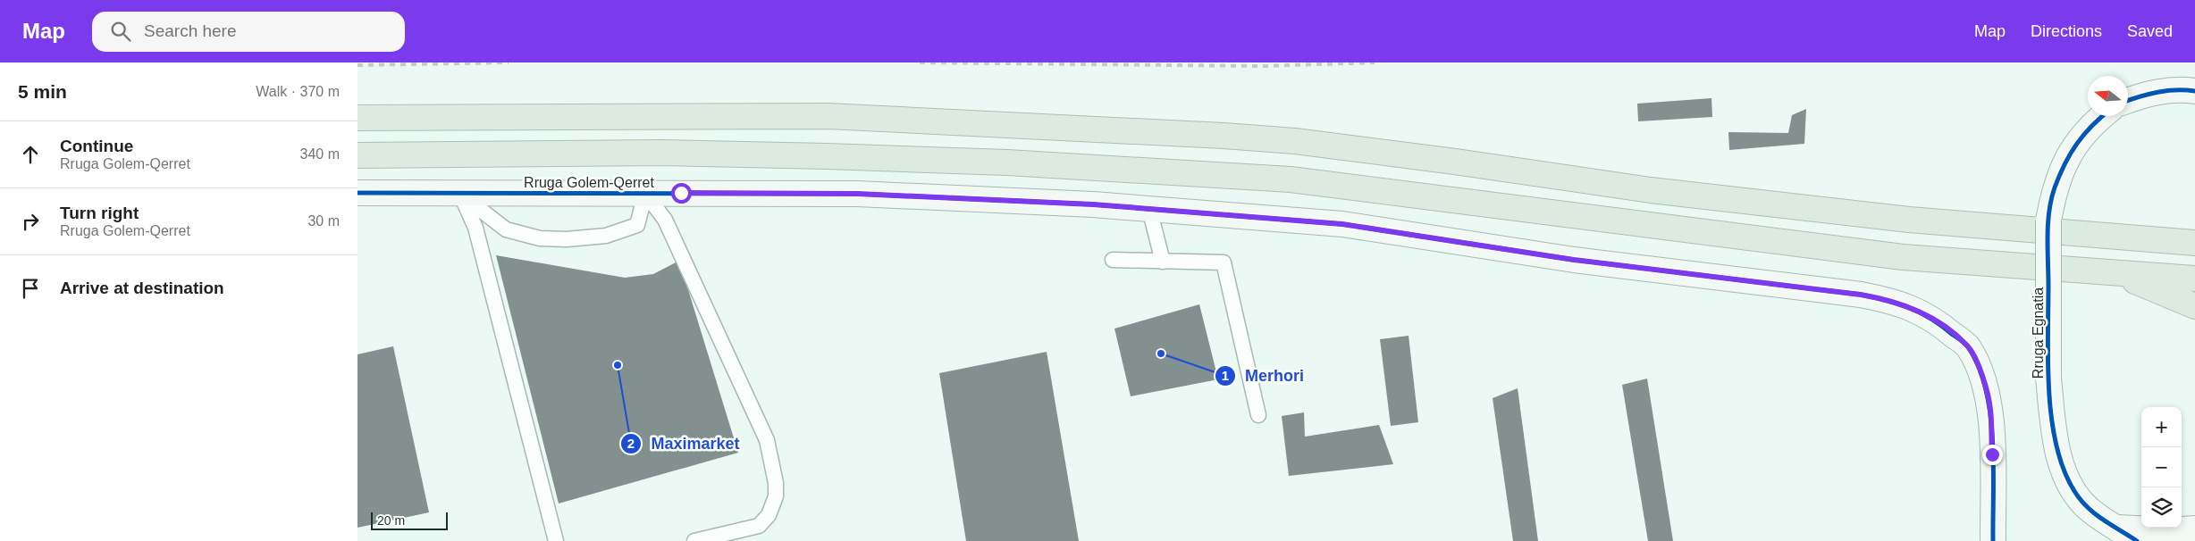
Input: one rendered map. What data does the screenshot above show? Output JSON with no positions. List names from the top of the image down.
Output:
{
  "streets": {
    "main road": ["Rruga Golem-Qerret", "Rruga Egnatia"]
  },
  "places": ["Merhori", "Maximarket"],
  "scale_bar": "20 m",
  "north": "left",
  "page": {
    "header": "Map",
    "search": "Search here",
    "nav": ["Map", "Directions", "Saved"],
    "heading": ["5 min", "Walk · 370 m"],
    "list": [
      ["Continue", "Rruga Golem-Qerret", "340 m"],
      ["Turn right", "Rruga Golem-Qerret", "30 m"],
      "Arrive at destination"
    ],
    "map_buttons": ["+", "−"],
    "scale": "20 m"
  }
}
